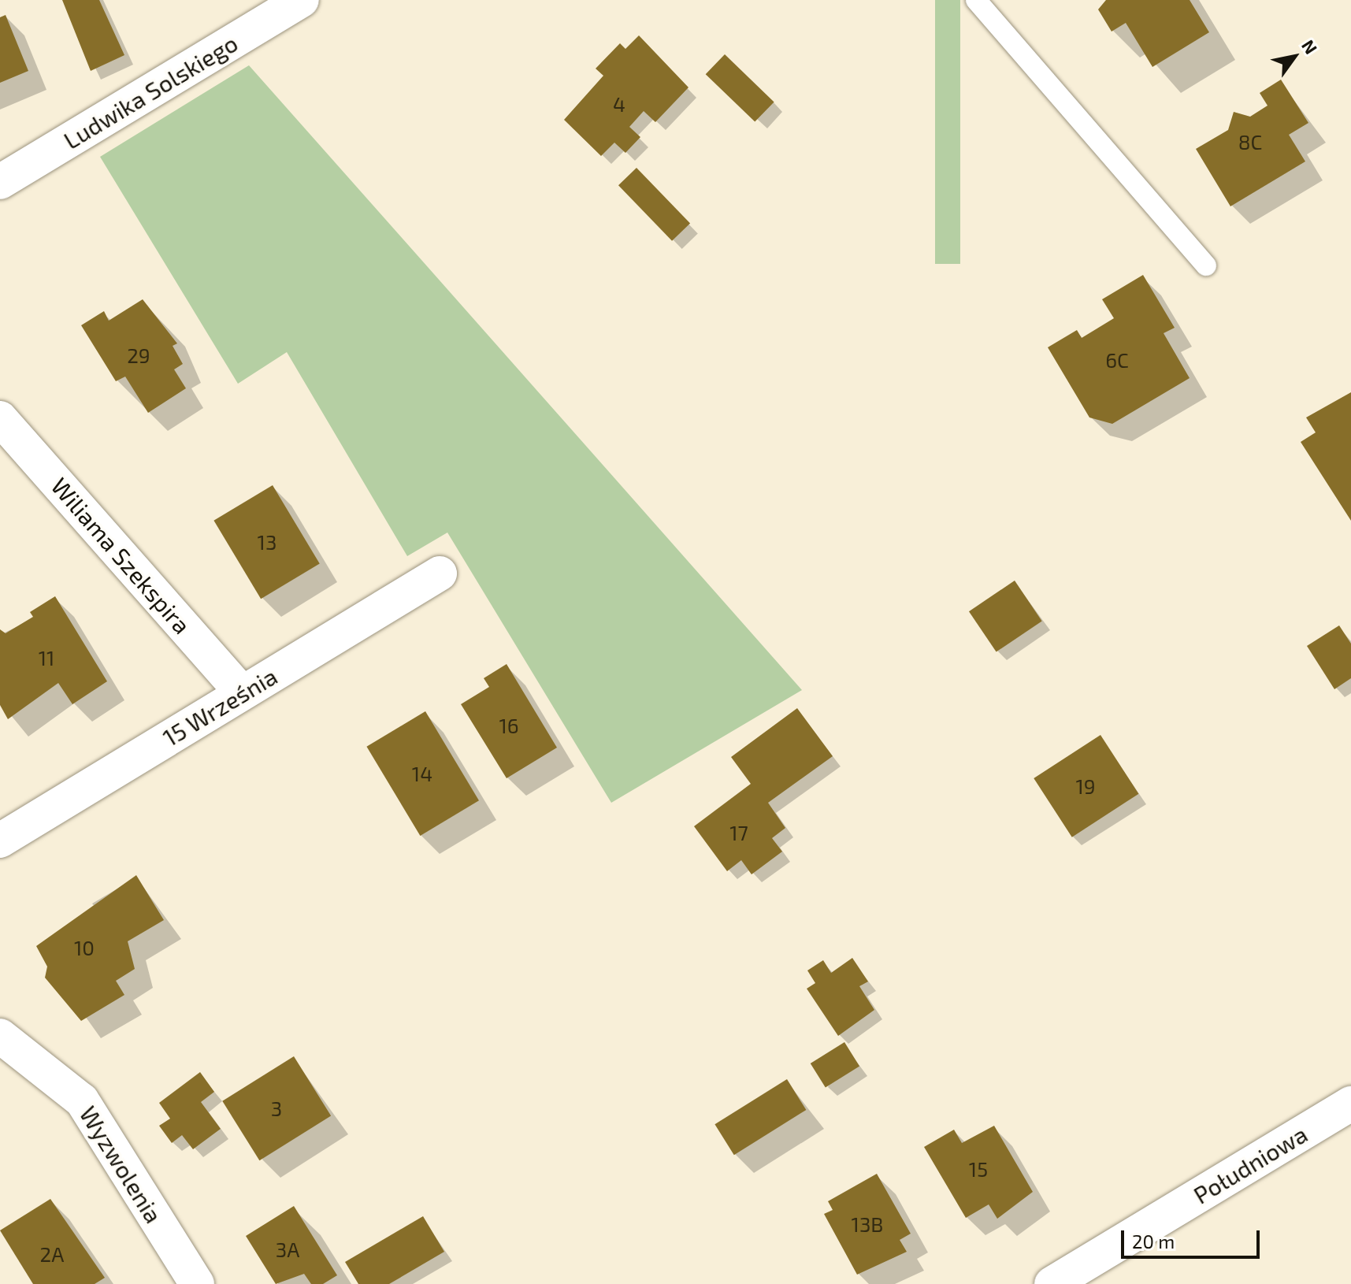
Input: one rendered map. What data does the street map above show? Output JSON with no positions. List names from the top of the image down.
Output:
{
  "streets": {
    "street": [
      "Ludwika Solskiego",
      "Wiliama Szekspira",
      "15 Września",
      "Wyzwolenia",
      "Południowa"
    ]
  },
  "crossings": [
    ["Wiliama Szekspira", "15 Września"]
  ],
  "house_numbers": [
    "4",
    "8C",
    "29",
    "6C",
    "13",
    "11",
    "16",
    "14",
    "19",
    "17",
    "10",
    "3",
    "15",
    "13B",
    "3A",
    "2A"
  ],
  "scale_bar": "20 m",
  "north": "top right"
}
